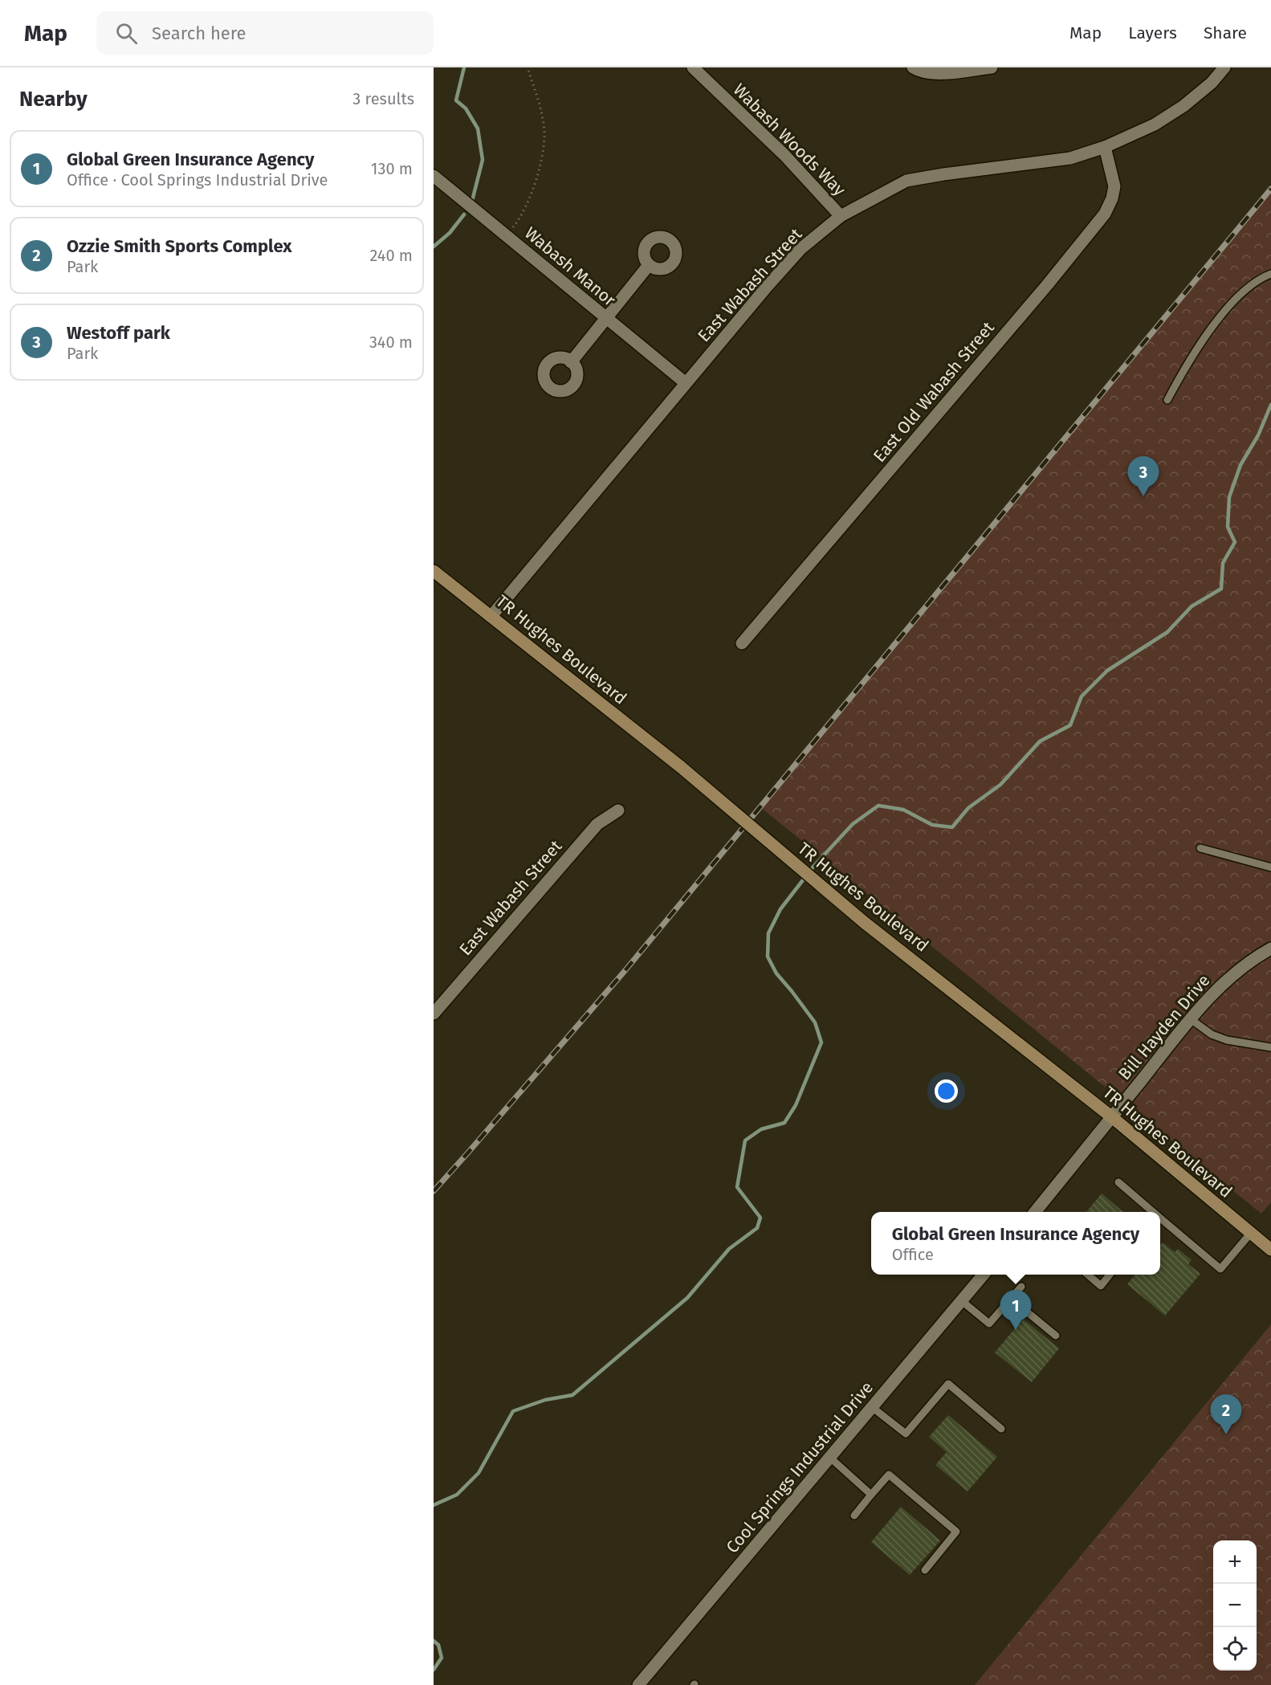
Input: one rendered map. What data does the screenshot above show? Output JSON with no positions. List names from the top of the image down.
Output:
{
  "streets": {
    "main road": ["TR Hughes Boulevard"],
    "street": [
      "Wabash Woods Way",
      "Wabash Manor",
      "East Wabash Street",
      "East Old Wabash Street",
      "Bill Hayden Drive",
      "Cool Springs Industrial Drive"
    ]
  },
  "crossings": [
    ["Wabash Woods Way", "East Wabash Street"],
    ["Wabash Manor", "East Wabash Street"],
    ["East Wabash Street", "East Old Wabash Street"],
    ["East Wabash Street", "TR Hughes Boulevard"],
    ["TR Hughes Boulevard", "Bill Hayden Drive"]
  ],
  "page": {
    "header": "Map",
    "search": "Search here",
    "nav": ["Map", "Layers", "Share"],
    "heading": ["Nearby", "3 results"],
    "list": [
      {
        "mark": "1",
        "name": "Global Green Insurance Agency",
        "note": "Office · Cool Springs Industrial Drive",
        "value": "130 m"
      },
      {
        "mark": "2",
        "name": "Ozzie Smith Sports Complex",
        "note": "Park",
        "value": "240 m"
      },
      {
        "mark": "3",
        "name": "Westoff park",
        "note": "Park",
        "value": "340 m"
      }
    ],
    "pins": ["3", "1", "2"],
    "popup": ["Global Green Insurance Agency", "Office"],
    "map_buttons": ["+", "−"]
  }
}
